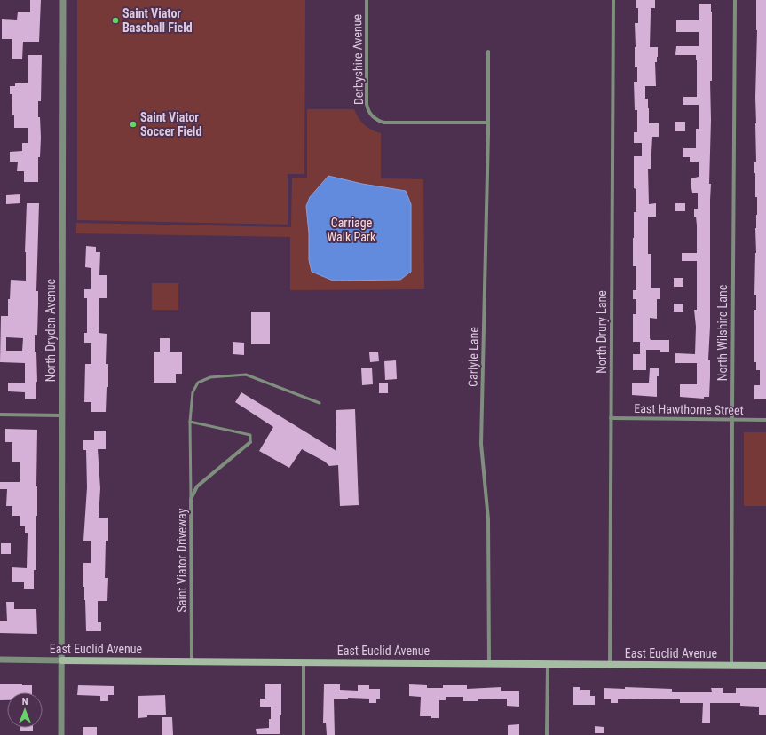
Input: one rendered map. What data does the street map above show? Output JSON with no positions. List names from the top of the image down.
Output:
{
  "streets": {
    "main road": ["East Euclid Avenue"],
    "street": [
      "Derbyshire Avenue",
      "North Dryden Avenue",
      "North Drury Lane",
      "North Wilshire Lane",
      "Carlyle Lane",
      "East Hawthorne Street",
      "Saint Viator Driveway"
    ]
  },
  "crossings": [
    ["Derbyshire Avenue", "Carlyle Lane"],
    ["North Dryden Avenue", "East Euclid Avenue"],
    ["North Drury Lane", "East Hawthorne Street"],
    ["North Drury Lane", "East Euclid Avenue"],
    ["North Wilshire Lane", "East Hawthorne Street"],
    ["North Wilshire Lane", "East Euclid Avenue"],
    ["Carlyle Lane", "East Euclid Avenue"],
    ["Saint Viator Driveway", "East Euclid Avenue"]
  ],
  "parks": ["Carriage Walk Park"],
  "places": ["Saint Viator Baseball Field", "Saint Viator Soccer Field"],
  "north": "top"
}
